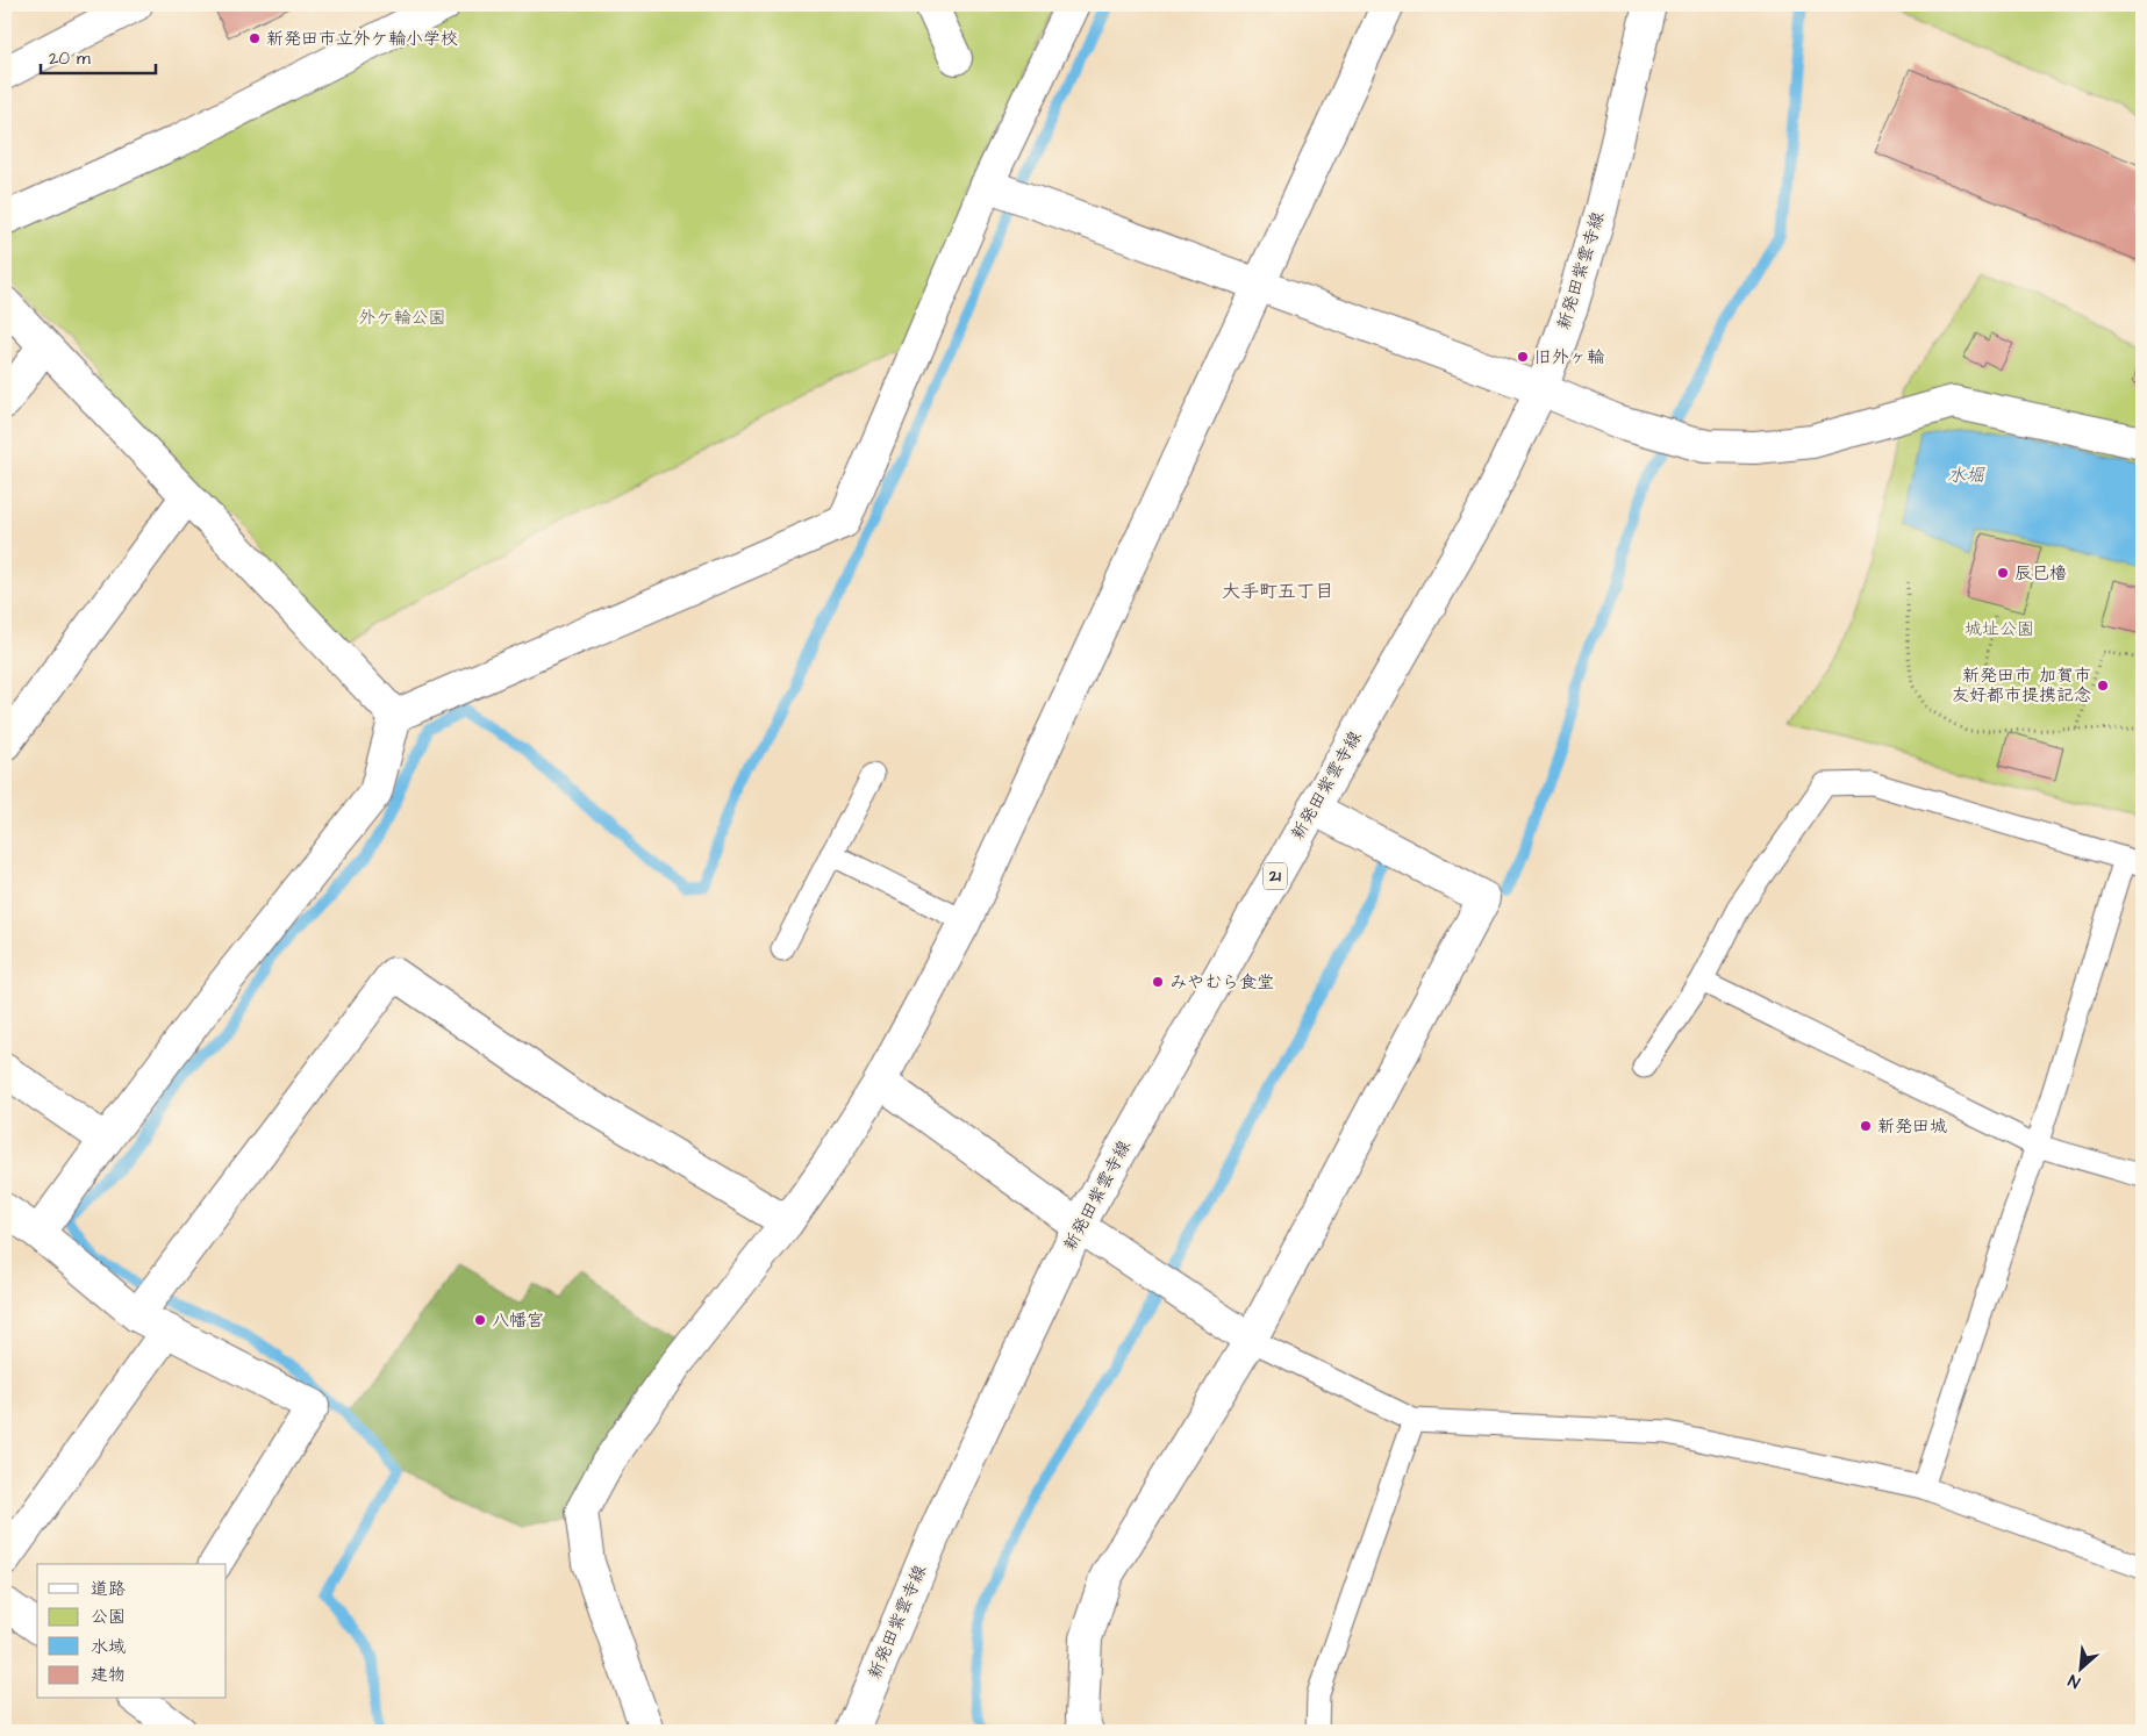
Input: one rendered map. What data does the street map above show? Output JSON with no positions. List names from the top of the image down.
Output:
{
  "streets": {
    "street": ["新発田紫雲寺線", "21"]
  },
  "districts": ["大手町五丁目"],
  "water": ["水堀"],
  "parks": ["外ケ輪公園", "城址公園"],
  "places": [
    "新発田市立外ケ輪小学校",
    "旧外ヶ輪",
    "辰巳櫓",
    "新発田市 加賀市 友好都市提携記念",
    "みやむら食堂",
    "新発田城",
    "八幡宮"
  ],
  "legend": [
    "道路",
    "公園",
    "水域",
    "建物"
  ],
  "scale_bar": "20 m",
  "north": "bottom left"
}
